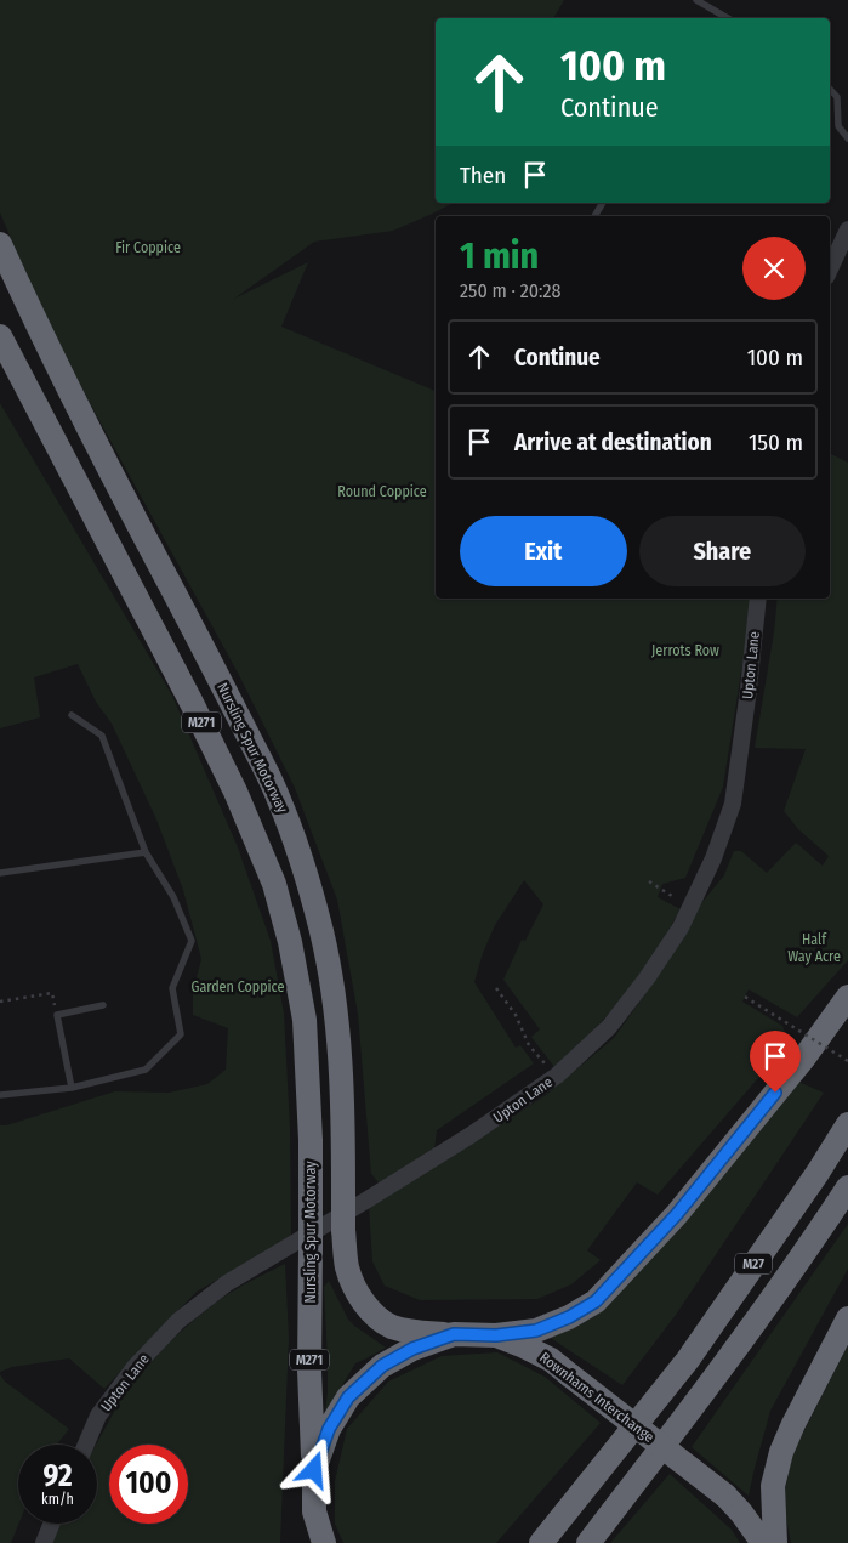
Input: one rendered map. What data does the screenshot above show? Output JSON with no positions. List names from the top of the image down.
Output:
{
  "streets": {
    "highway": [
      "M271",
      "Nursling Spur Motorway",
      "M27",
      "Rownhams Interchange"
    ],
    "street": ["Upton Lane"]
  },
  "crossings": [
    ["Nursling Spur Motorway", "Rownhams Interchange"]
  ],
  "parks": [
    "Fir Coppice",
    "Round Coppice",
    "Jerrots Row",
    "Half Way Acre",
    "Garden Coppice"
  ],
  "page": {
    "turn": ["100 m", "Continue"],
    "then": "Then",
    "heading": ["1 min", "250 m · 20:28"],
    "list": [
      {
        "name": "Continue",
        "value": "100 m"
      },
      {
        "name": "Arrive at destination",
        "value": "150 m"
      }
    ],
    "buttons": ["Exit", "Share"],
    "speed": "92 km/h",
    "limit": "100"
  }
}
